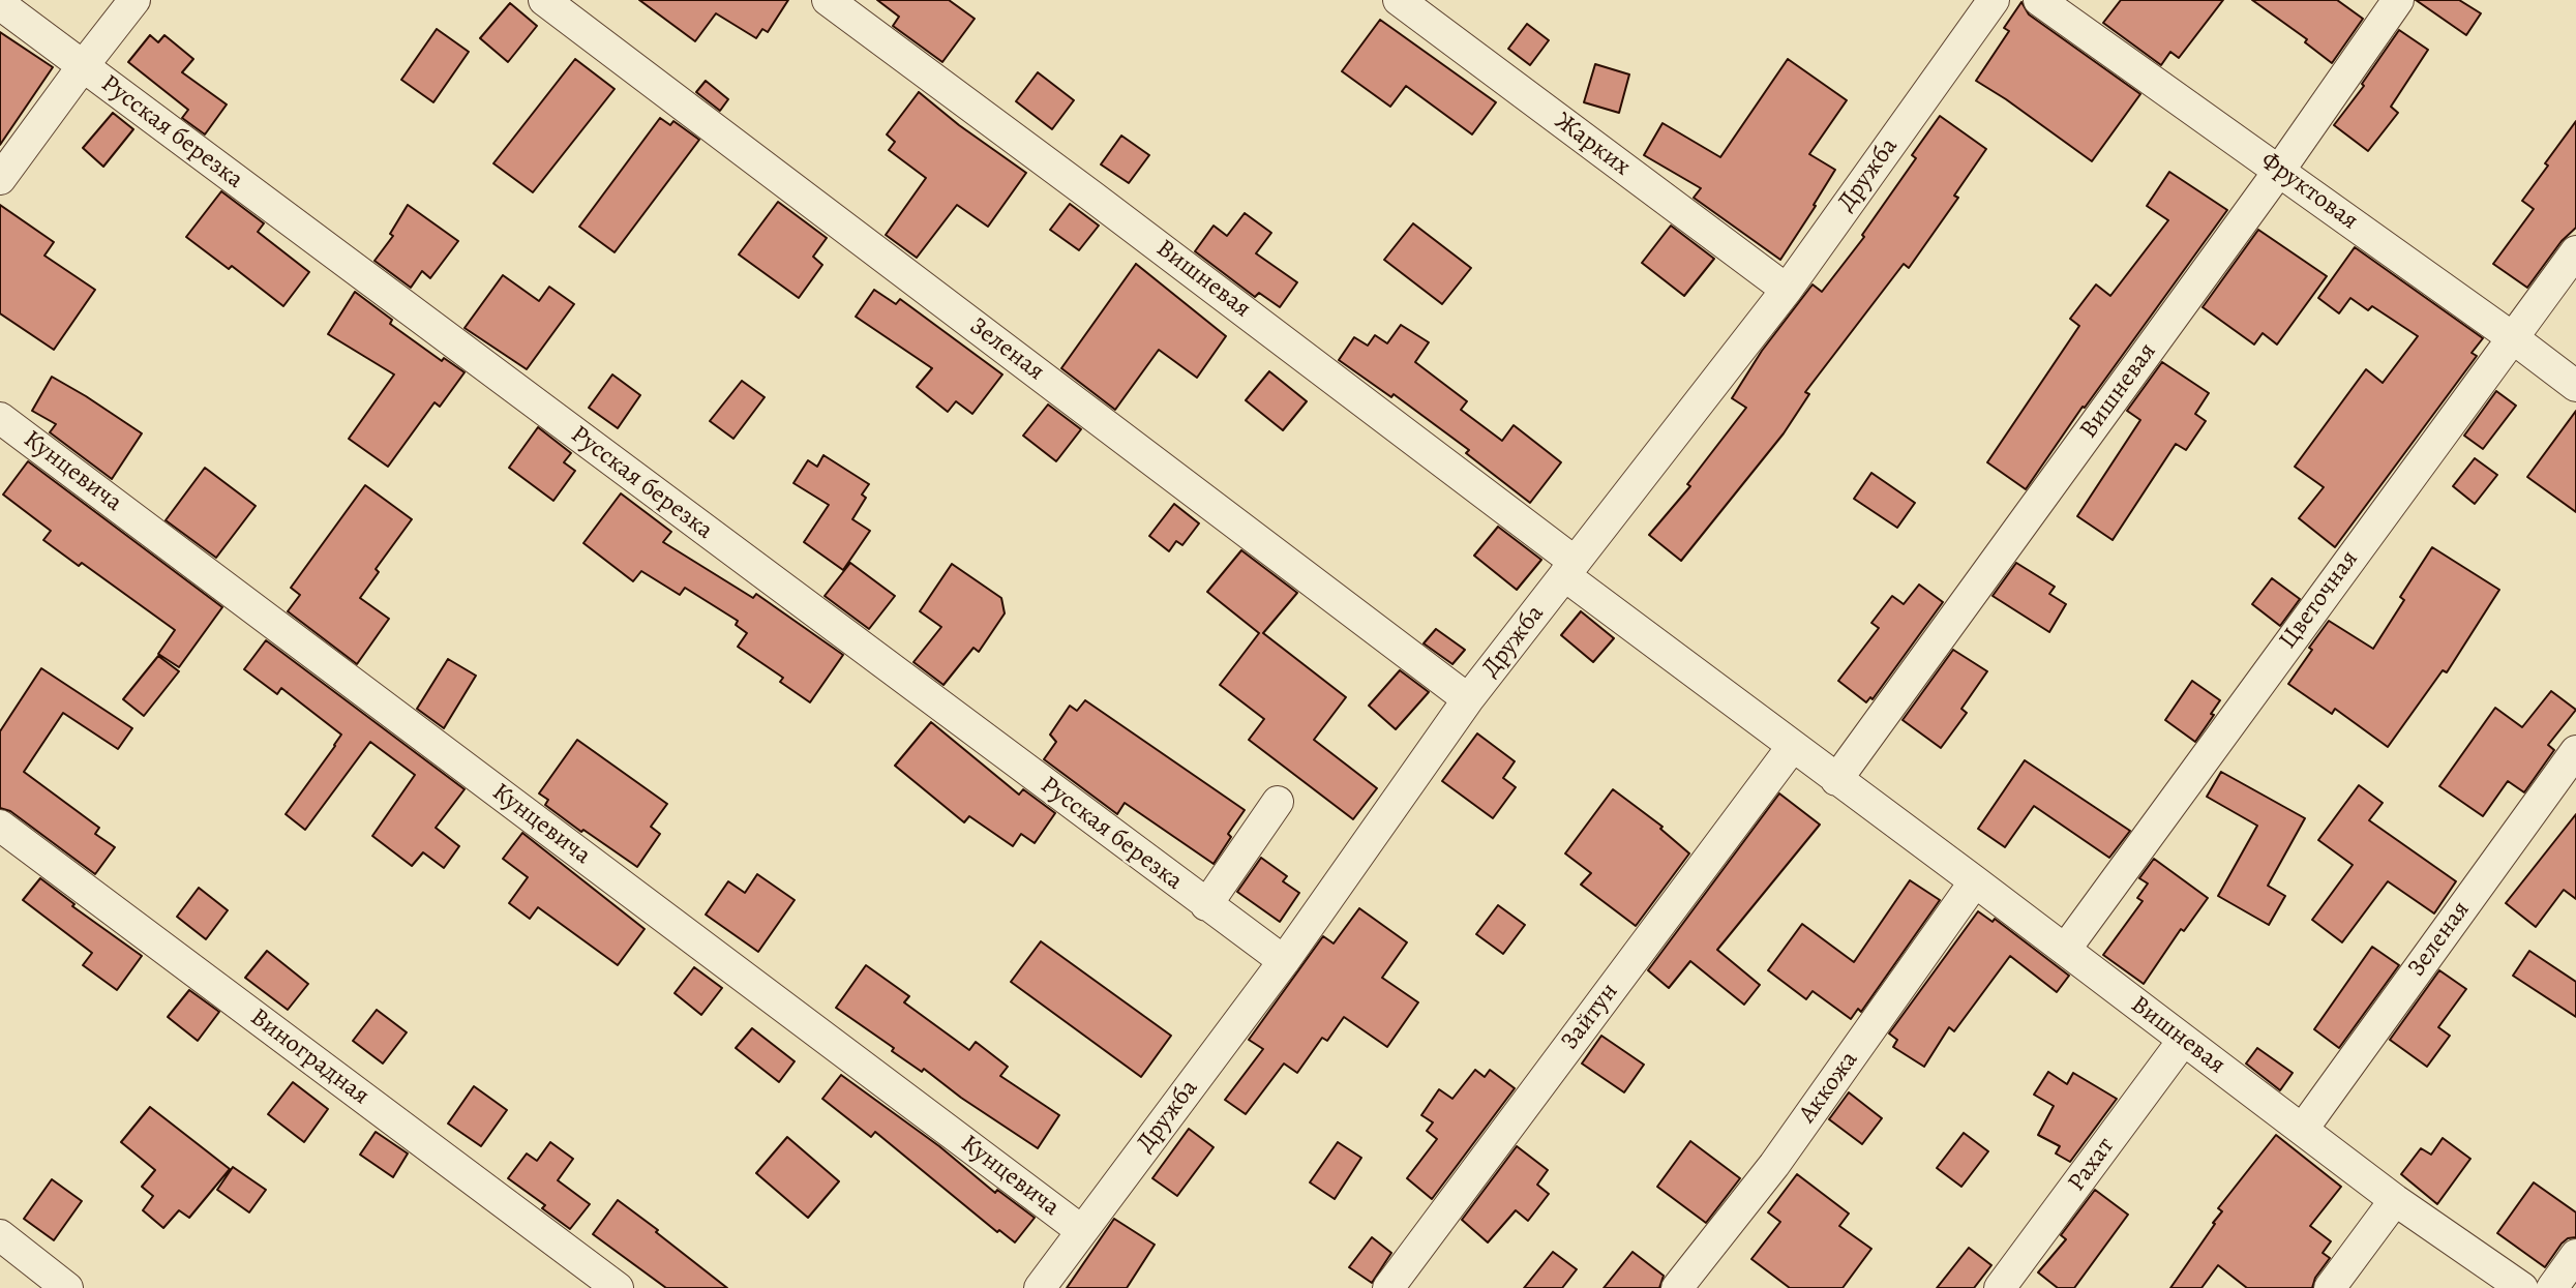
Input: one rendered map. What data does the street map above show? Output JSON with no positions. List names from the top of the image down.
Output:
{
  "streets": {
    "street": [
      "Русская березка",
      "Жарких",
      "Дружба",
      "Фруктовая",
      "Вишневая",
      "Зеленая",
      "Кунцевича",
      "Цветочная",
      "Зайтун",
      "Виноградная",
      "Аккожа",
      "Рахат"
    ]
  },
  "crossings": [
    ["Русская березка", "Дружба"],
    ["Жарких", "Дружба"],
    ["Дружба", "Вишневая"],
    ["Дружба", "Зеленая"],
    ["Дружба", "Кунцевича"],
    ["Фруктовая", "Вишневая"],
    ["Фруктовая", "Цветочная"],
    ["Вишневая", "Зеленая"],
    ["Вишневая", "Цветочная"],
    ["Вишневая", "Зайтун"],
    ["Вишневая", "Аккожа"],
    ["Вишневая", "Рахат"]
  ]
}
